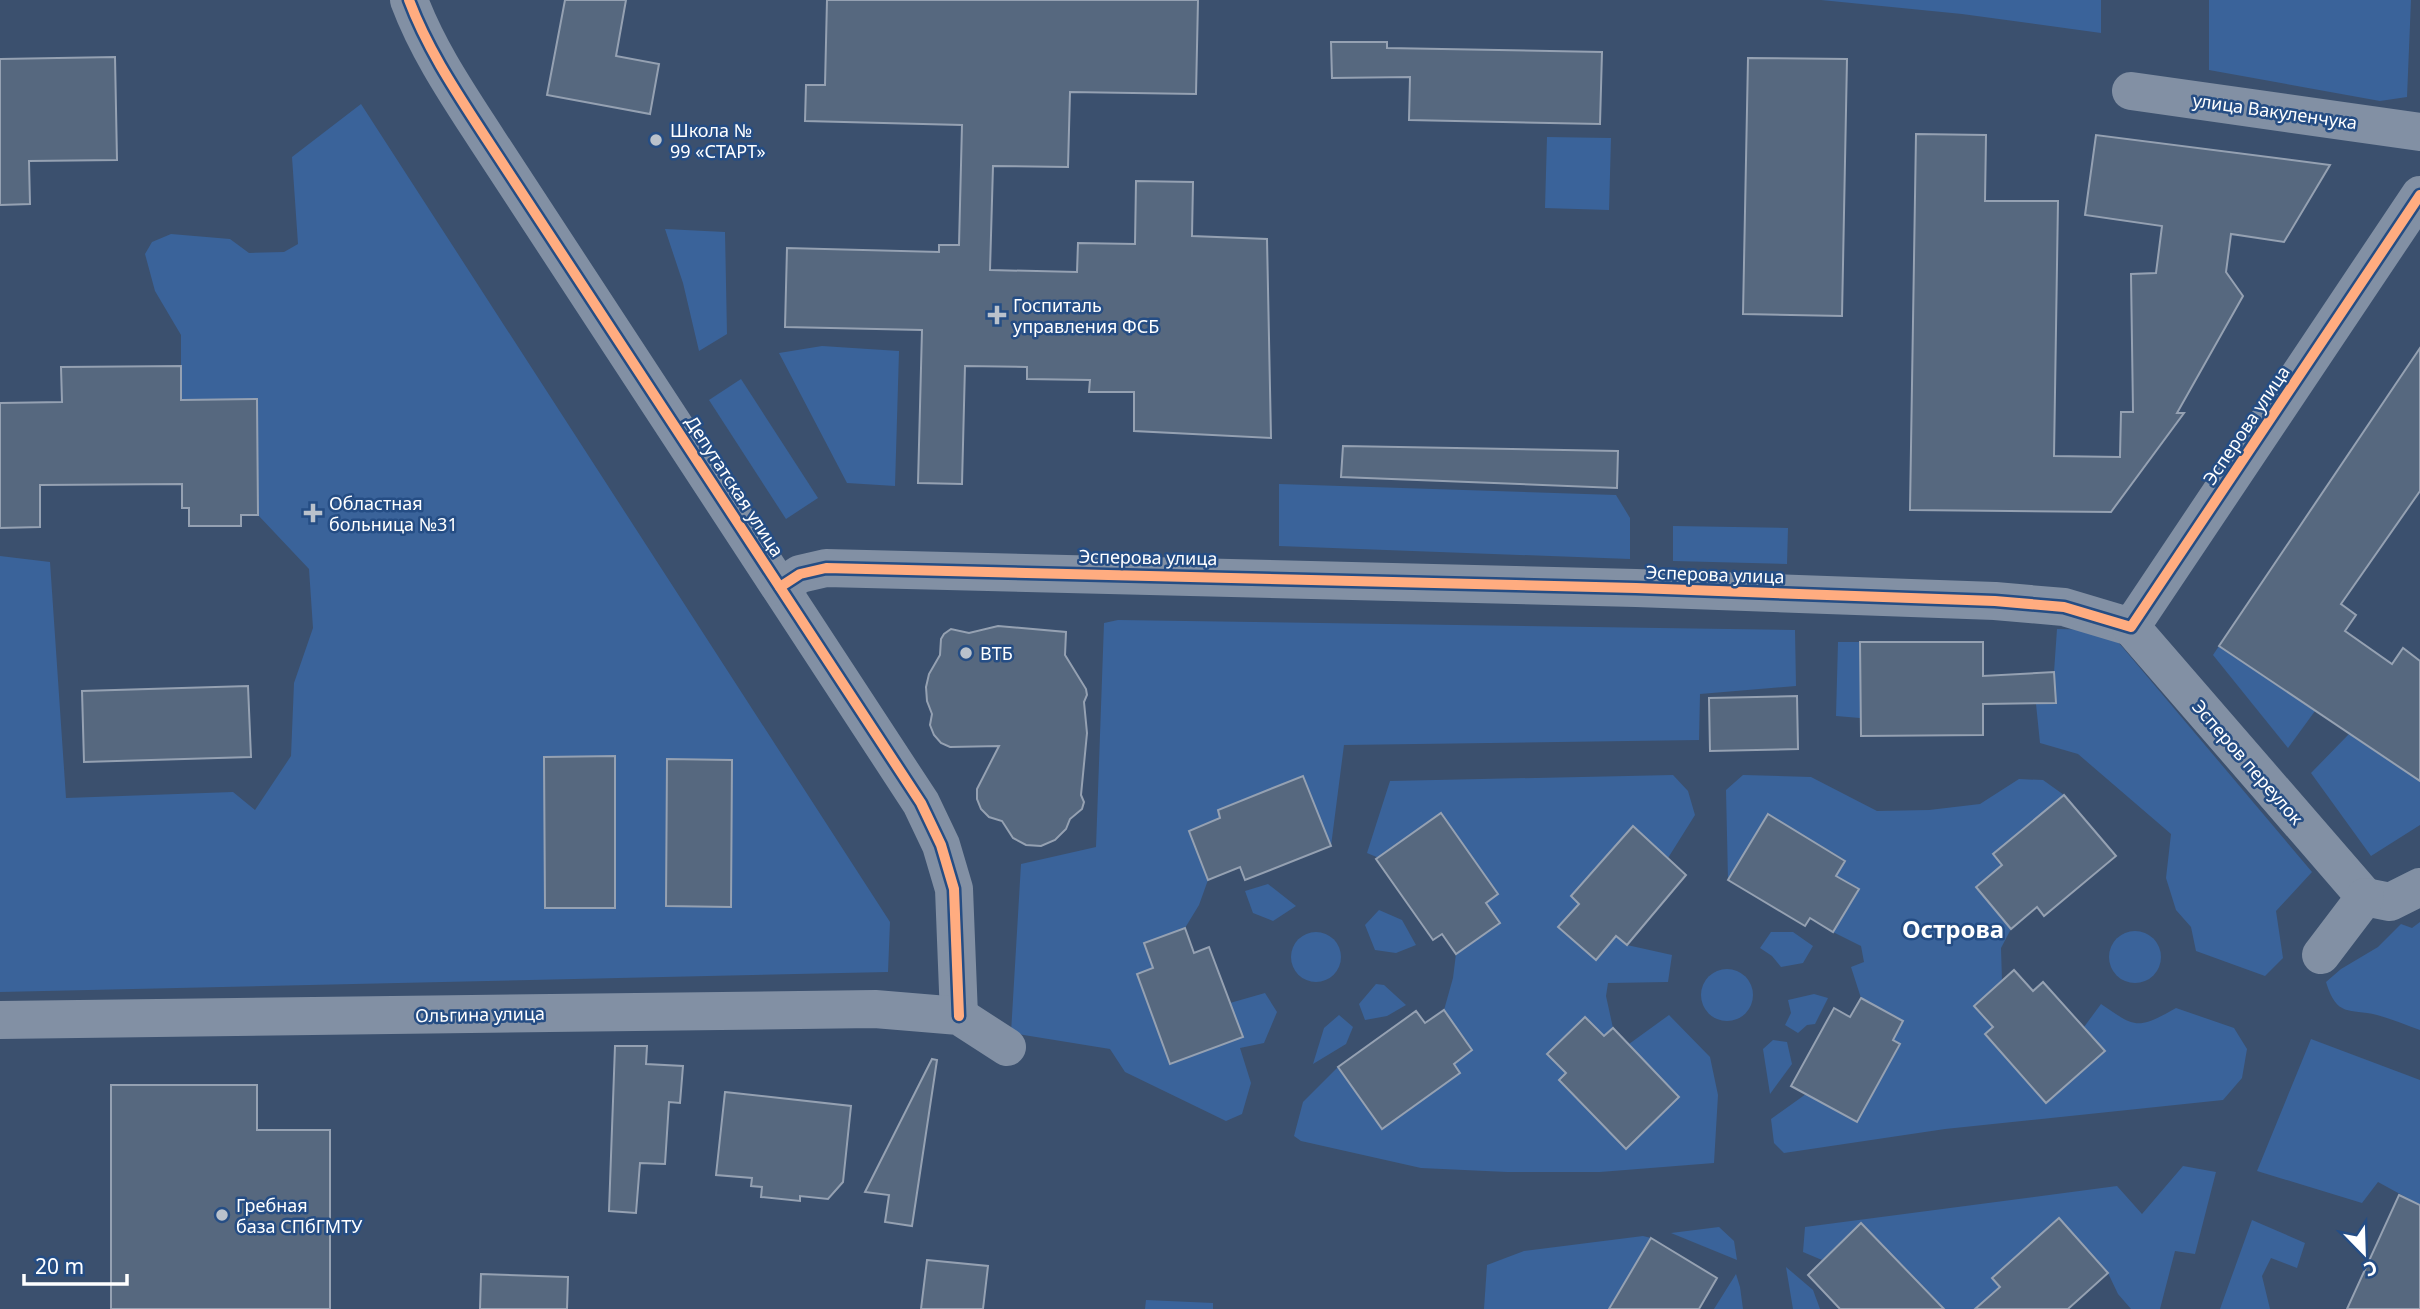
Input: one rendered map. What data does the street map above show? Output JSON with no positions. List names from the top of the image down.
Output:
{
  "streets": {
    "street": [
      "улица Вакуленчука",
      "Эсперова улица",
      "Депутатская улица",
      "Эсперов переулок",
      "Ольгина улица"
    ]
  },
  "crossings": [
    ["Эсперова улица", "Депутатская улица"],
    ["Эсперова улица", "Эсперов переулок"],
    ["Депутатская улица", "Ольгина улица"]
  ],
  "districts": ["Острова"],
  "places": {
    "other": ["Школа № 99 «СТАРТ»", "ВТБ", "Гребная база СПбГМТУ"],
    "health": ["Госпиталь управления ФСБ", "Областная больница №31"]
  },
  "scale_bar": "20 m",
  "north": "bottom right"
}
